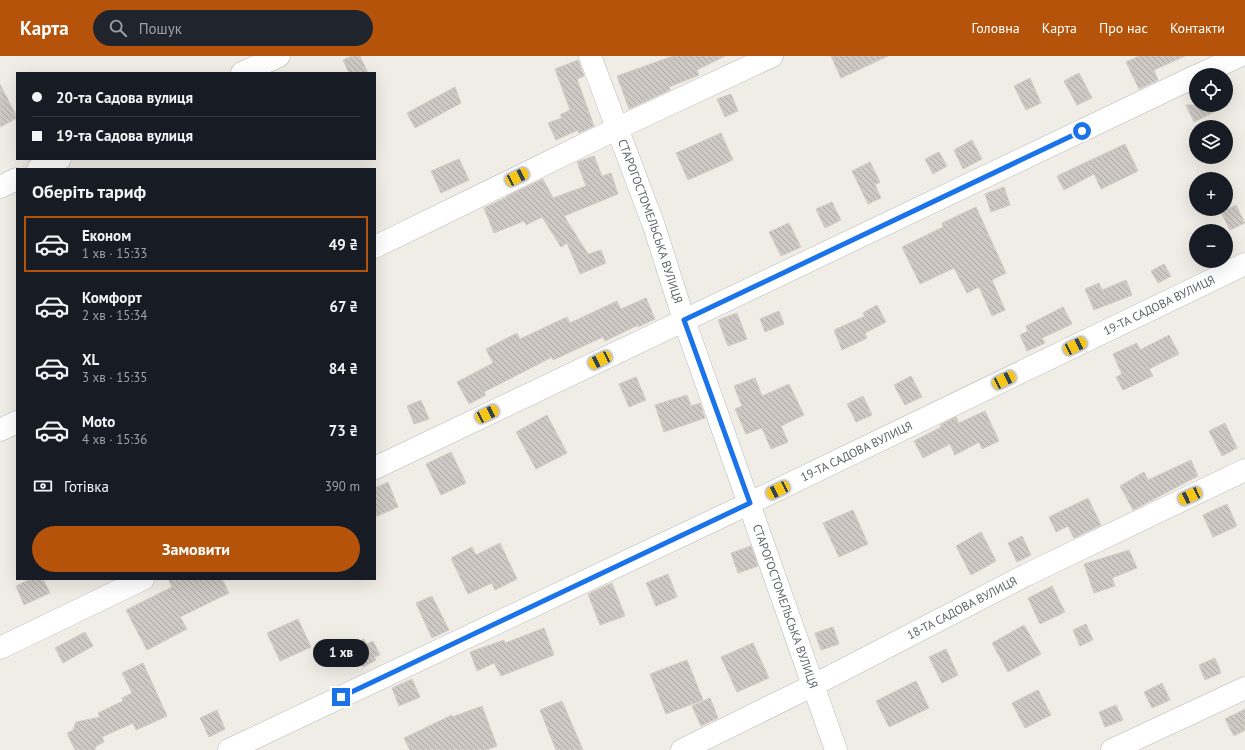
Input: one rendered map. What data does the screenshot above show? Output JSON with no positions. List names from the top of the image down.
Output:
{
  "streets": {
    "street": ["СТАРОГОСТОМЕЛЬСЬКА ВУЛИЦЯ", "19-ТА САДОВА ВУЛИЦЯ", "18-ТА САДОВА ВУЛИЦЯ"]
  },
  "crossings": [
    ["СТАРОГОСТОМЕЛЬСЬКА ВУЛИЦЯ", "19-ТА САДОВА ВУЛИЦЯ"],
    ["СТАРОГОСТОМЕЛЬСЬКА ВУЛИЦЯ", "18-ТА САДОВА ВУЛИЦЯ"]
  ],
  "page": {
    "header": "Карта",
    "search": "Пошук",
    "nav": [
      "Головна",
      "Карта",
      "Про нас",
      "Контакти"
    ],
    "map_buttons": ["+", "−"],
    "banner": ["20-та Садова вулиця", "19-та Садова вулиця"],
    "heading": "Оберіть тариф",
    "list": [
      {
        "name": "Економ",
        "note": "1 хв · 15:33",
        "value": "49 ₴"
      },
      {
        "name": "Комфорт",
        "note": "2 хв · 15:34",
        "value": "67 ₴"
      },
      {
        "name": "XL",
        "note": "3 хв · 15:35",
        "value": "84 ₴"
      },
      {
        "name": "Moto",
        "note": "4 хв · 15:36",
        "value": "73 ₴"
      }
    ],
    "pay": ["Готівка", "390 m"],
    "buttons": "Замовити",
    "bubble": "1 хв"
  }
}
